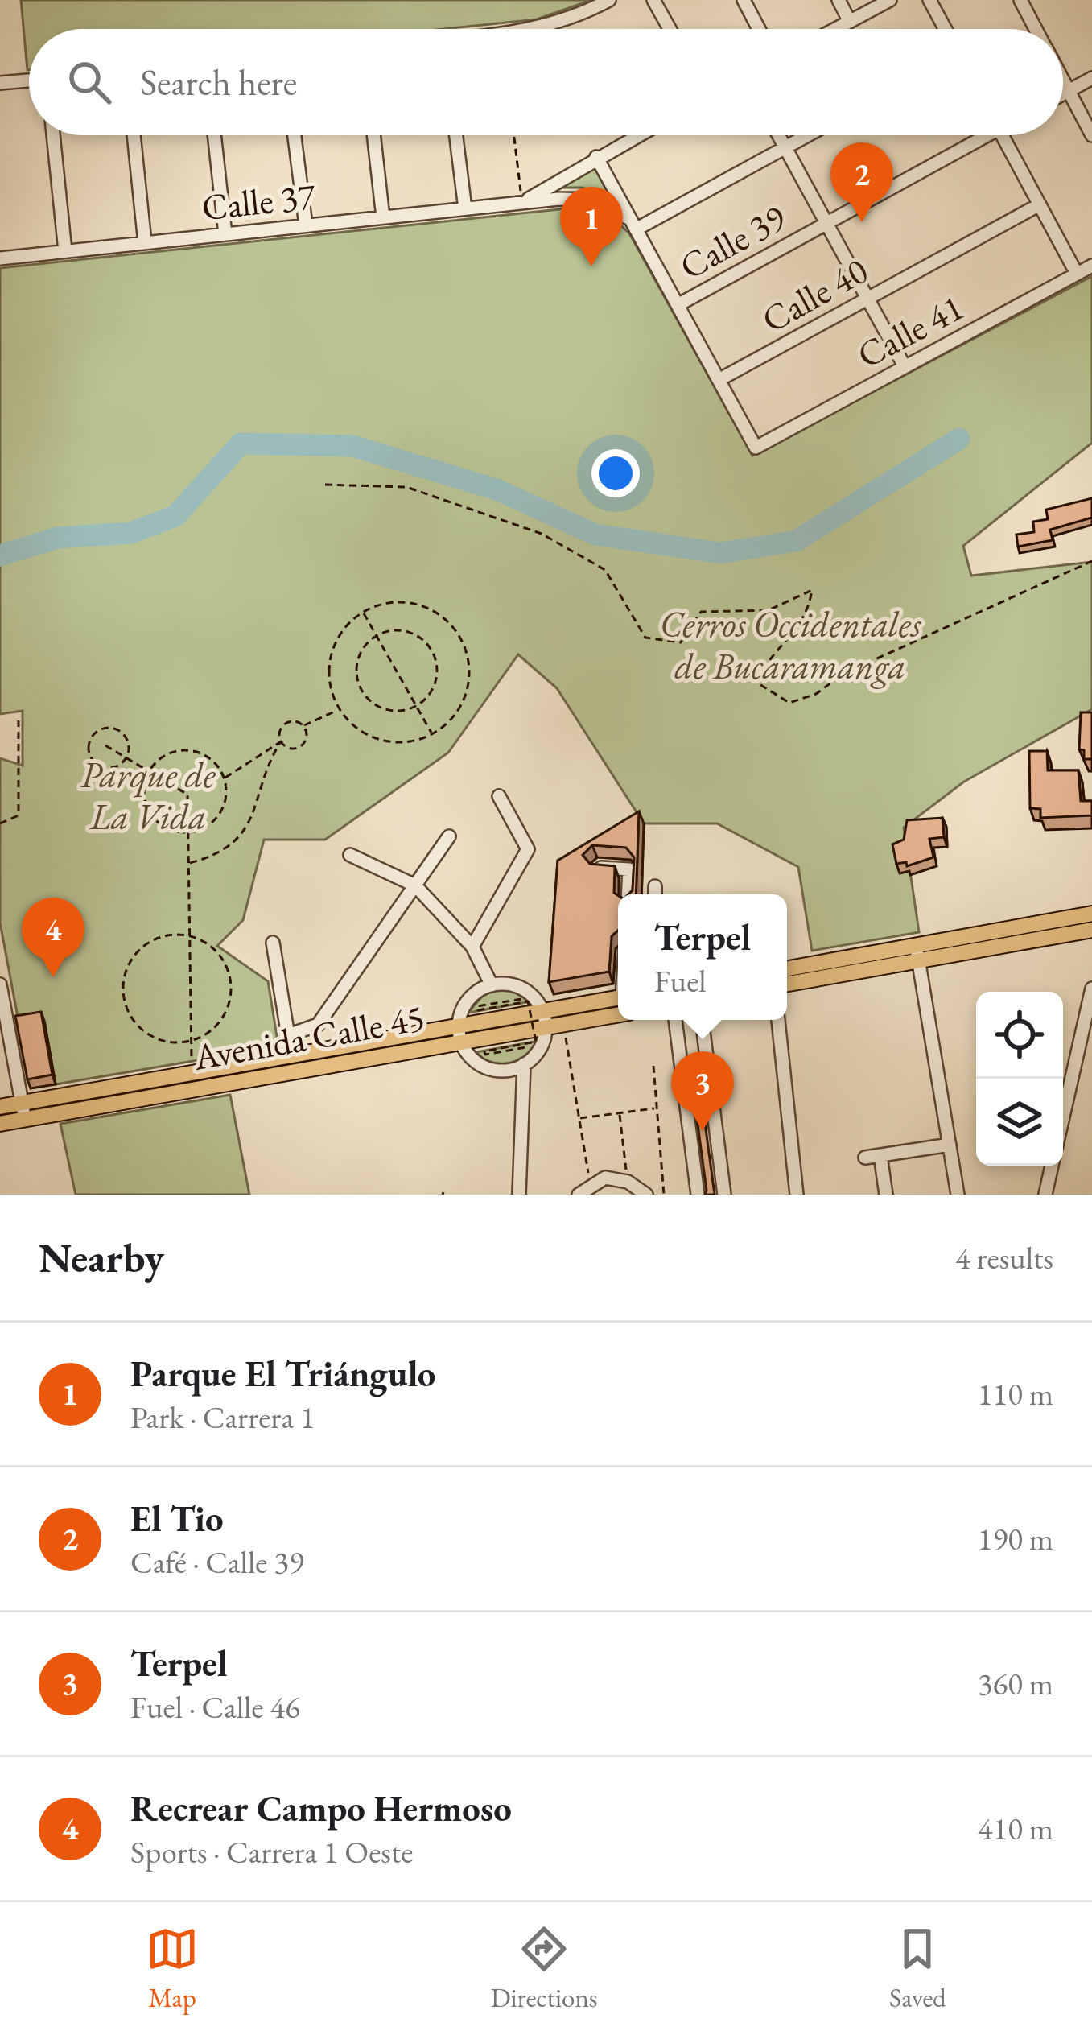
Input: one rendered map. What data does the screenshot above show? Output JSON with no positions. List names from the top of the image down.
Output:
{
  "streets": {
    "main road": ["Avenida Calle 45"],
    "street": [
      "Calle 37",
      "Calle 39",
      "Calle 40",
      "Calle 41"
    ]
  },
  "crossings": [
    ["Calle 40", "Calle 41"]
  ],
  "parks": ["Cerros Occidentales de Bucaramanga", "Parque de La Vida"],
  "page": {
    "search": "Search here",
    "pins": [
      "2",
      "1",
      "4",
      "3"
    ],
    "popup": ["Terpel", "Fuel"],
    "heading": ["Nearby", "4 results"],
    "list": [
      {
        "mark": "1",
        "name": "Parque El Triángulo",
        "note": "Park · Carrera 1",
        "value": "110 m"
      },
      {
        "mark": "2",
        "name": "El Tio",
        "note": "Café · Calle 39",
        "value": "190 m"
      },
      {
        "mark": "3",
        "name": "Terpel",
        "note": "Fuel · Calle 46",
        "value": "360 m"
      },
      {
        "mark": "4",
        "name": "Recrear Campo Hermoso",
        "note": "Sports · Carrera 1 Oeste",
        "value": "410 m"
      }
    ],
    "nav": ["Map", "Directions", "Saved"]
  }
}
